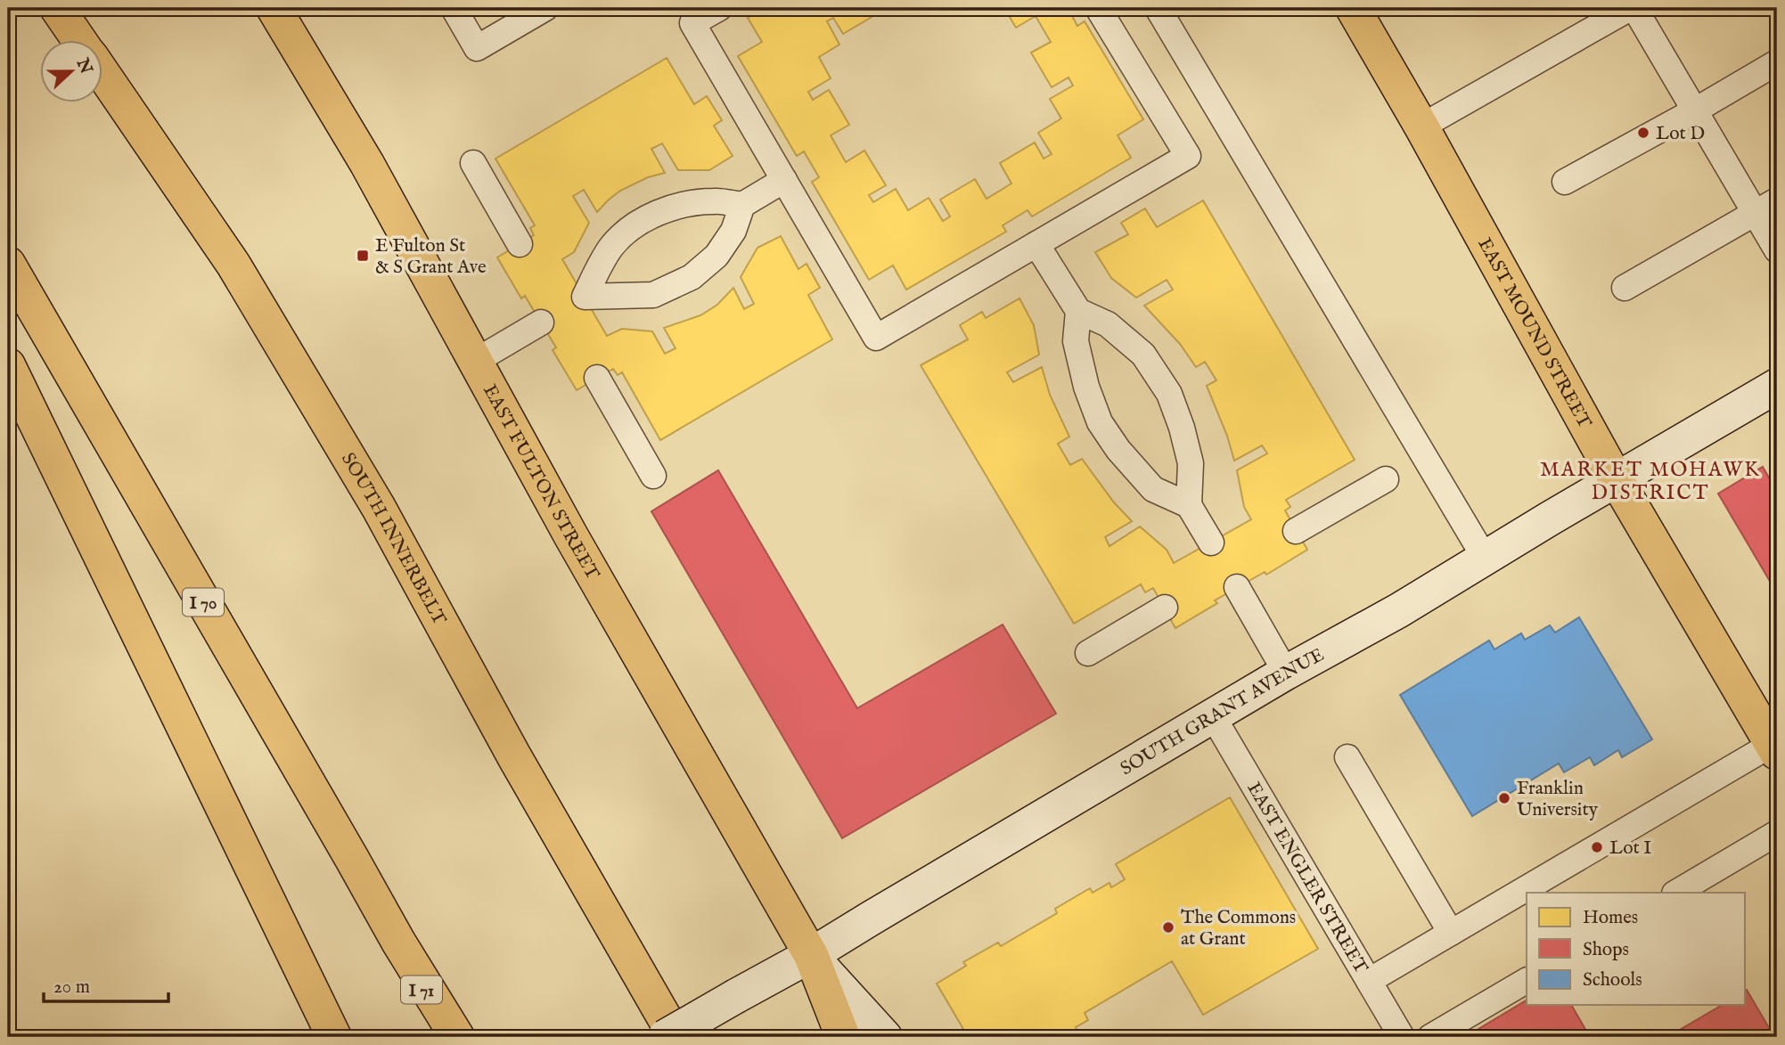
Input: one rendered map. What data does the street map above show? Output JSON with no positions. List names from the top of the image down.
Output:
{
  "streets": {
    "main road": [
      "EAST MOUND STREET",
      "EAST FULTON STREET",
      "SOUTH INNERBELT",
      "I 70",
      "I 71"
    ],
    "street": ["SOUTH GRANT AVENUE"],
    "lane": ["EAST ENGLER STREET"]
  },
  "crossings": [
    ["EAST MOUND STREET", "SOUTH GRANT AVENUE"],
    ["EAST FULTON STREET", "SOUTH GRANT AVENUE"],
    ["I 70", "I 71"],
    ["SOUTH GRANT AVENUE", "EAST ENGLER STREET"]
  ],
  "districts": ["MARKET MOHAWK DISTRICT"],
  "places": {
    "other": [
      "Lot D",
      "Franklin University",
      "Lot I",
      "The Commons at Grant"
    ],
    "transit": ["E Fulton St & S Grant Ave"]
  },
  "legend": ["Homes", "Shops", "Schools"],
  "scale_bar": "20 m",
  "north": "right"
}
